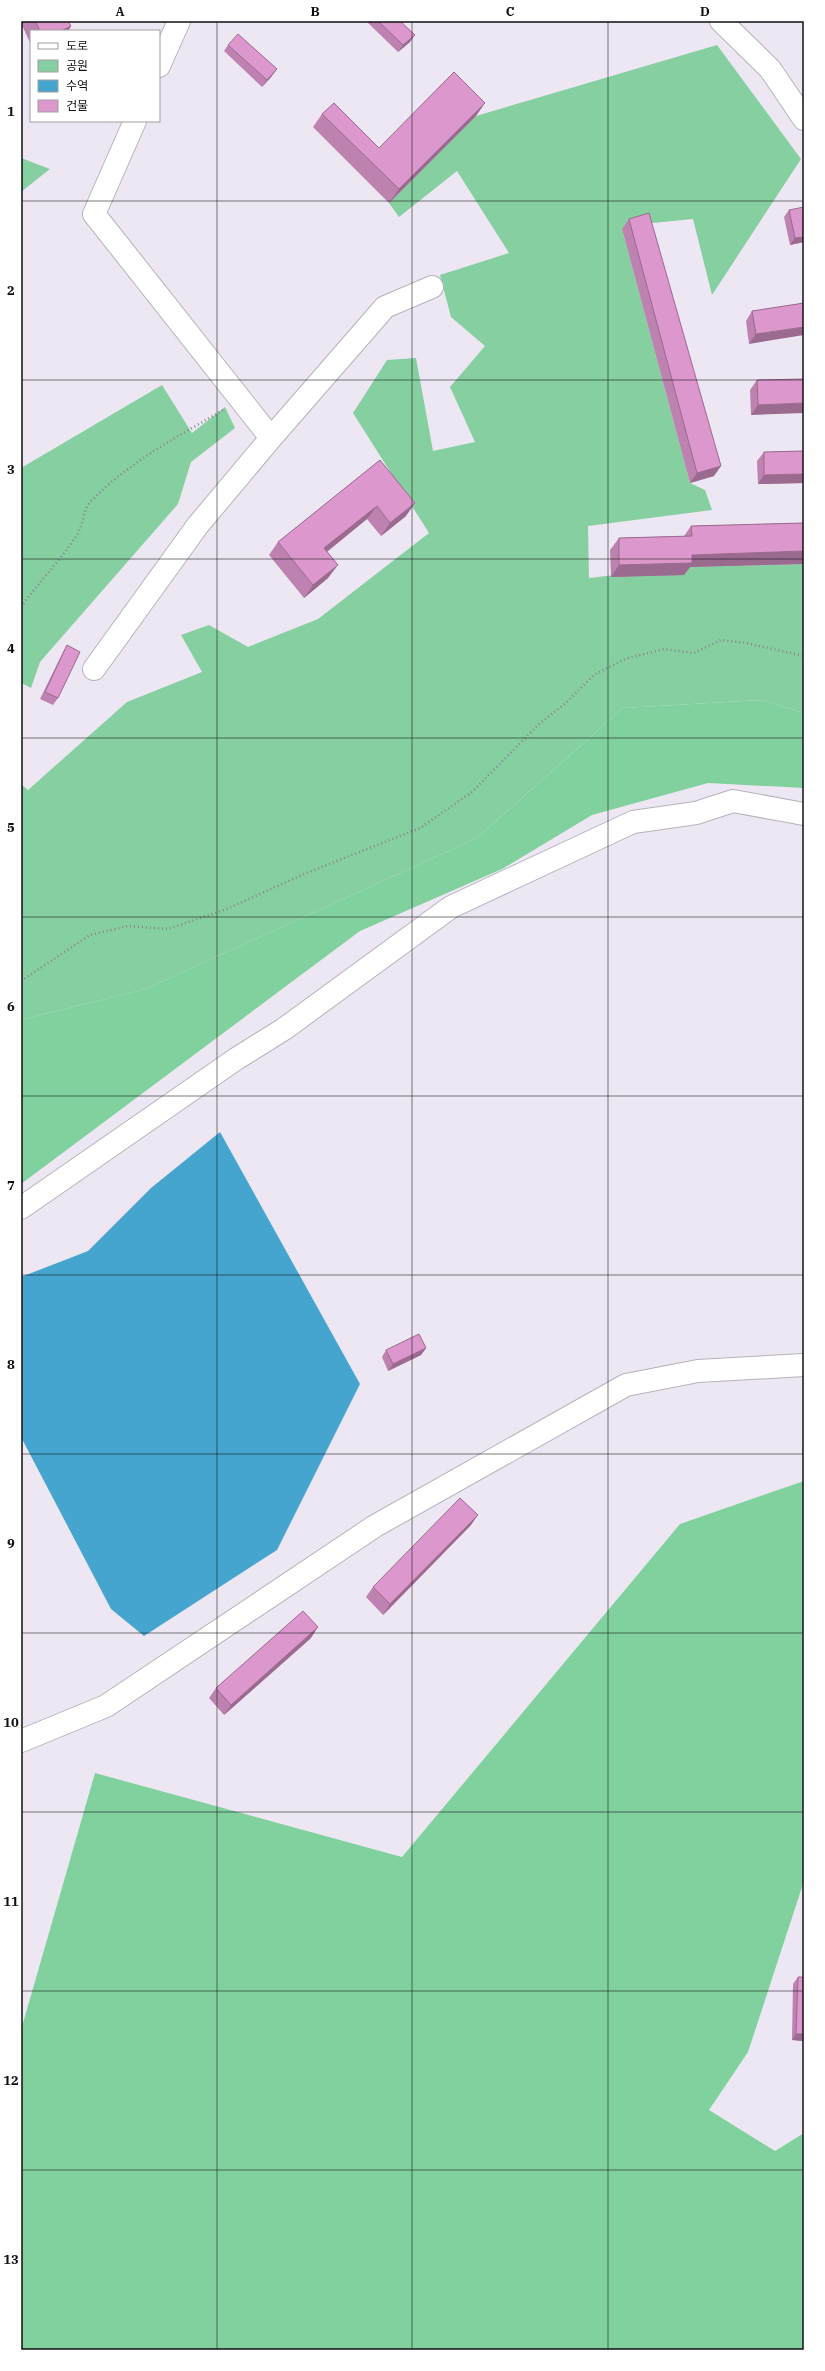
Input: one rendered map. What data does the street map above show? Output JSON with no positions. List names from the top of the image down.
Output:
{
  "legend": [
    "도로",
    "공원",
    "수역",
    "건물"
  ],
  "grid": {
    "columns": [
      "A",
      "B",
      "C",
      "D"
    ],
    "rows": [
      "1",
      "2",
      "3",
      "4",
      "5",
      "6",
      "7",
      "8",
      "9",
      "10",
      "11",
      "12",
      "13"
    ]
  }
}
